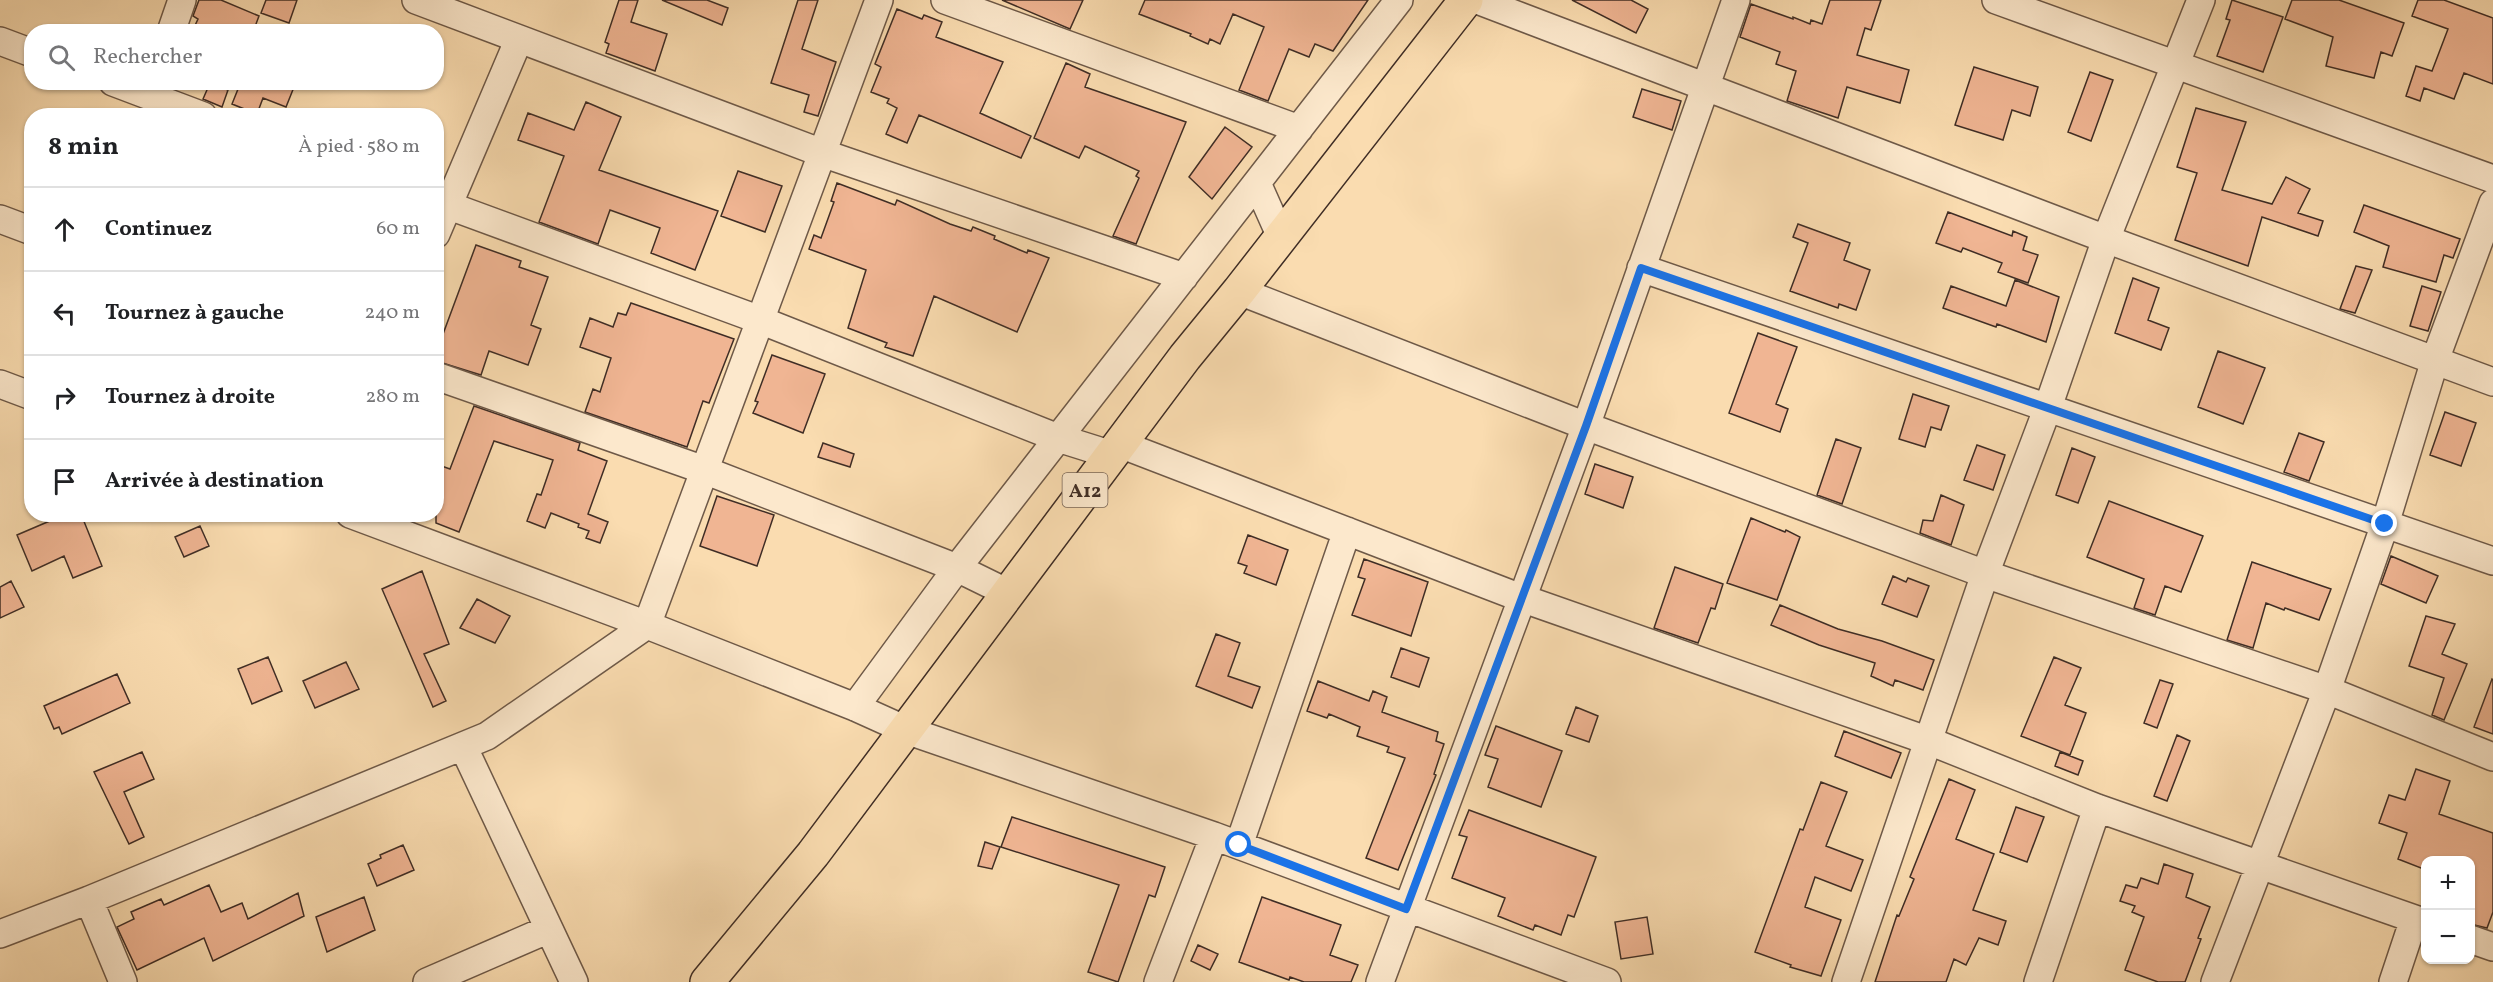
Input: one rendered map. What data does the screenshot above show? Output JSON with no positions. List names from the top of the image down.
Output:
{
  "streets": {
    "main road": ["A12"]
  },
  "page": {
    "search": "Rechercher",
    "heading": ["8 min", "À pied · 580 m"],
    "list": [
      ["Continuez", "60 m"],
      ["Tournez à gauche", "240 m"],
      ["Tournez à droite", "280 m"],
      "Arrivée à destination"
    ],
    "map_buttons": ["+", "−"]
  }
}
